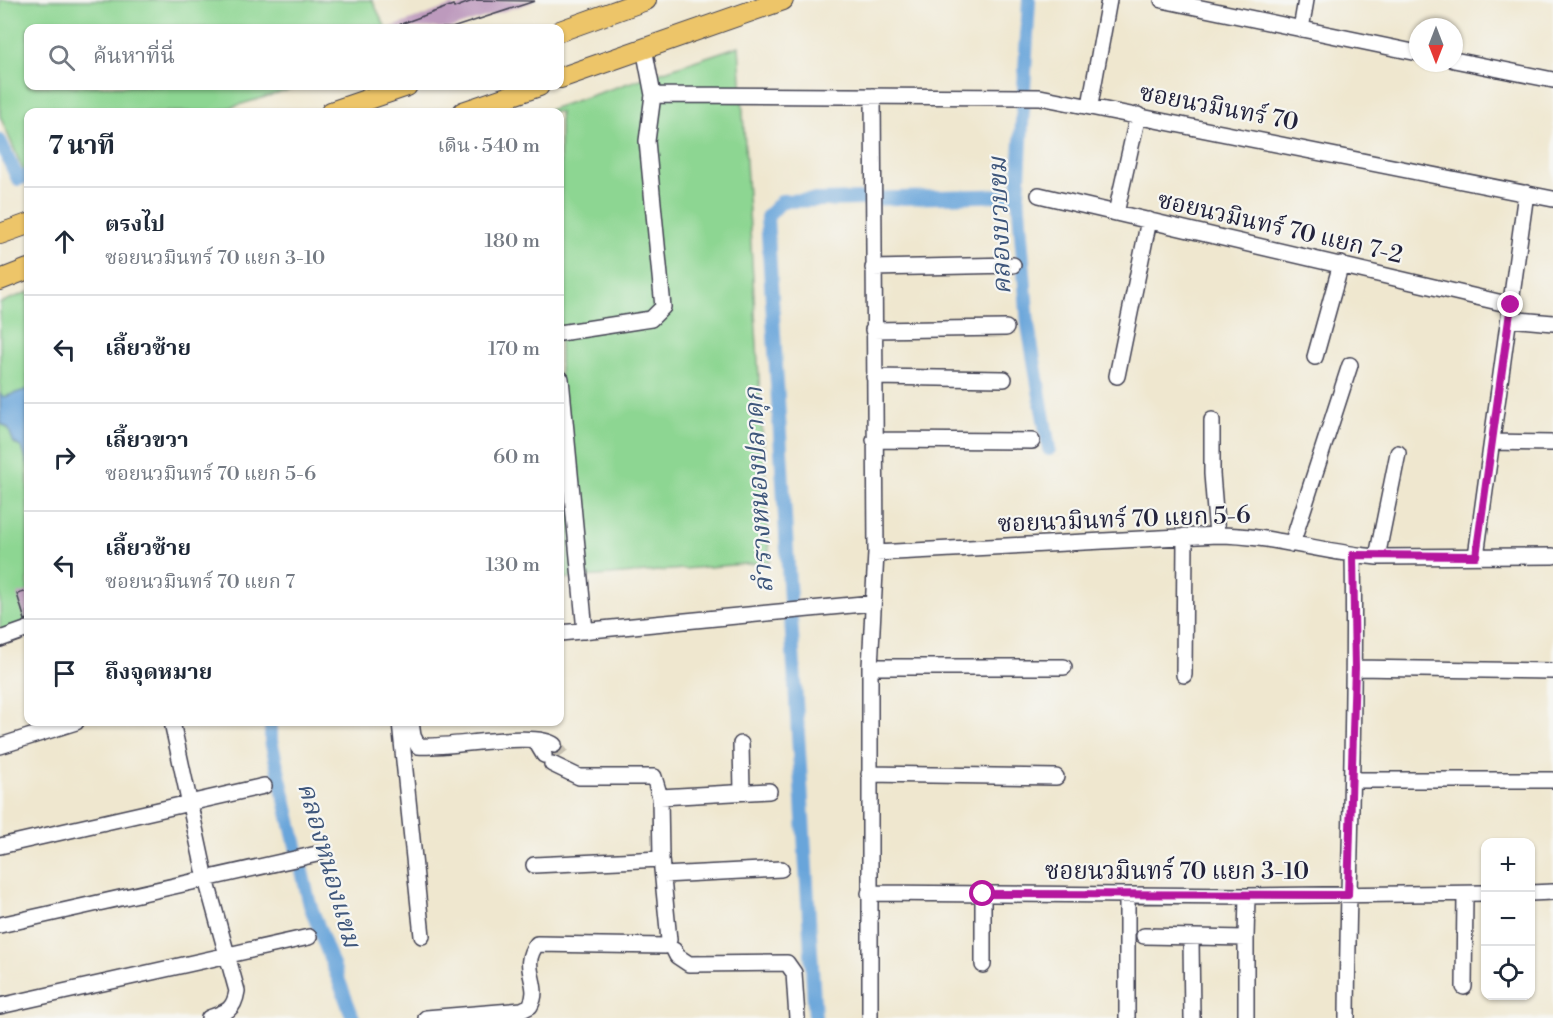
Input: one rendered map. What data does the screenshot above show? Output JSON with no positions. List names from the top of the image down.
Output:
{
  "streets": {
    "street": [
      "ซอยนวมินทร์ 70",
      "ซอยนวมินทร์ 70 แยก 7-2",
      "ซอยนวมินทร์ 70 แยก 5-6",
      "ซอยนวมินทร์ 70 แยก 3-10"
    ]
  },
  "water": ["คลองบวบขม", "ลำรางหนองปลาดุก", "คลองหนองแขม"],
  "north": "bottom",
  "page": {
    "search": "ค้นหาที่นี่",
    "heading": ["7 นาที", "เดิน · 540 m"],
    "list": [
      ["ตรงไป", "ซอยนวมินทร์ 70 แยก 3-10", "180 m"],
      ["เลี้ยวซ้าย", "170 m"],
      ["เลี้ยวขวา", "ซอยนวมินทร์ 70 แยก 5-6", "60 m"],
      ["เลี้ยวซ้าย", "ซอยนวมินทร์ 70 แยก 7", "130 m"],
      "ถึงจุดหมาย"
    ],
    "map_buttons": ["+", "−"]
  }
}
